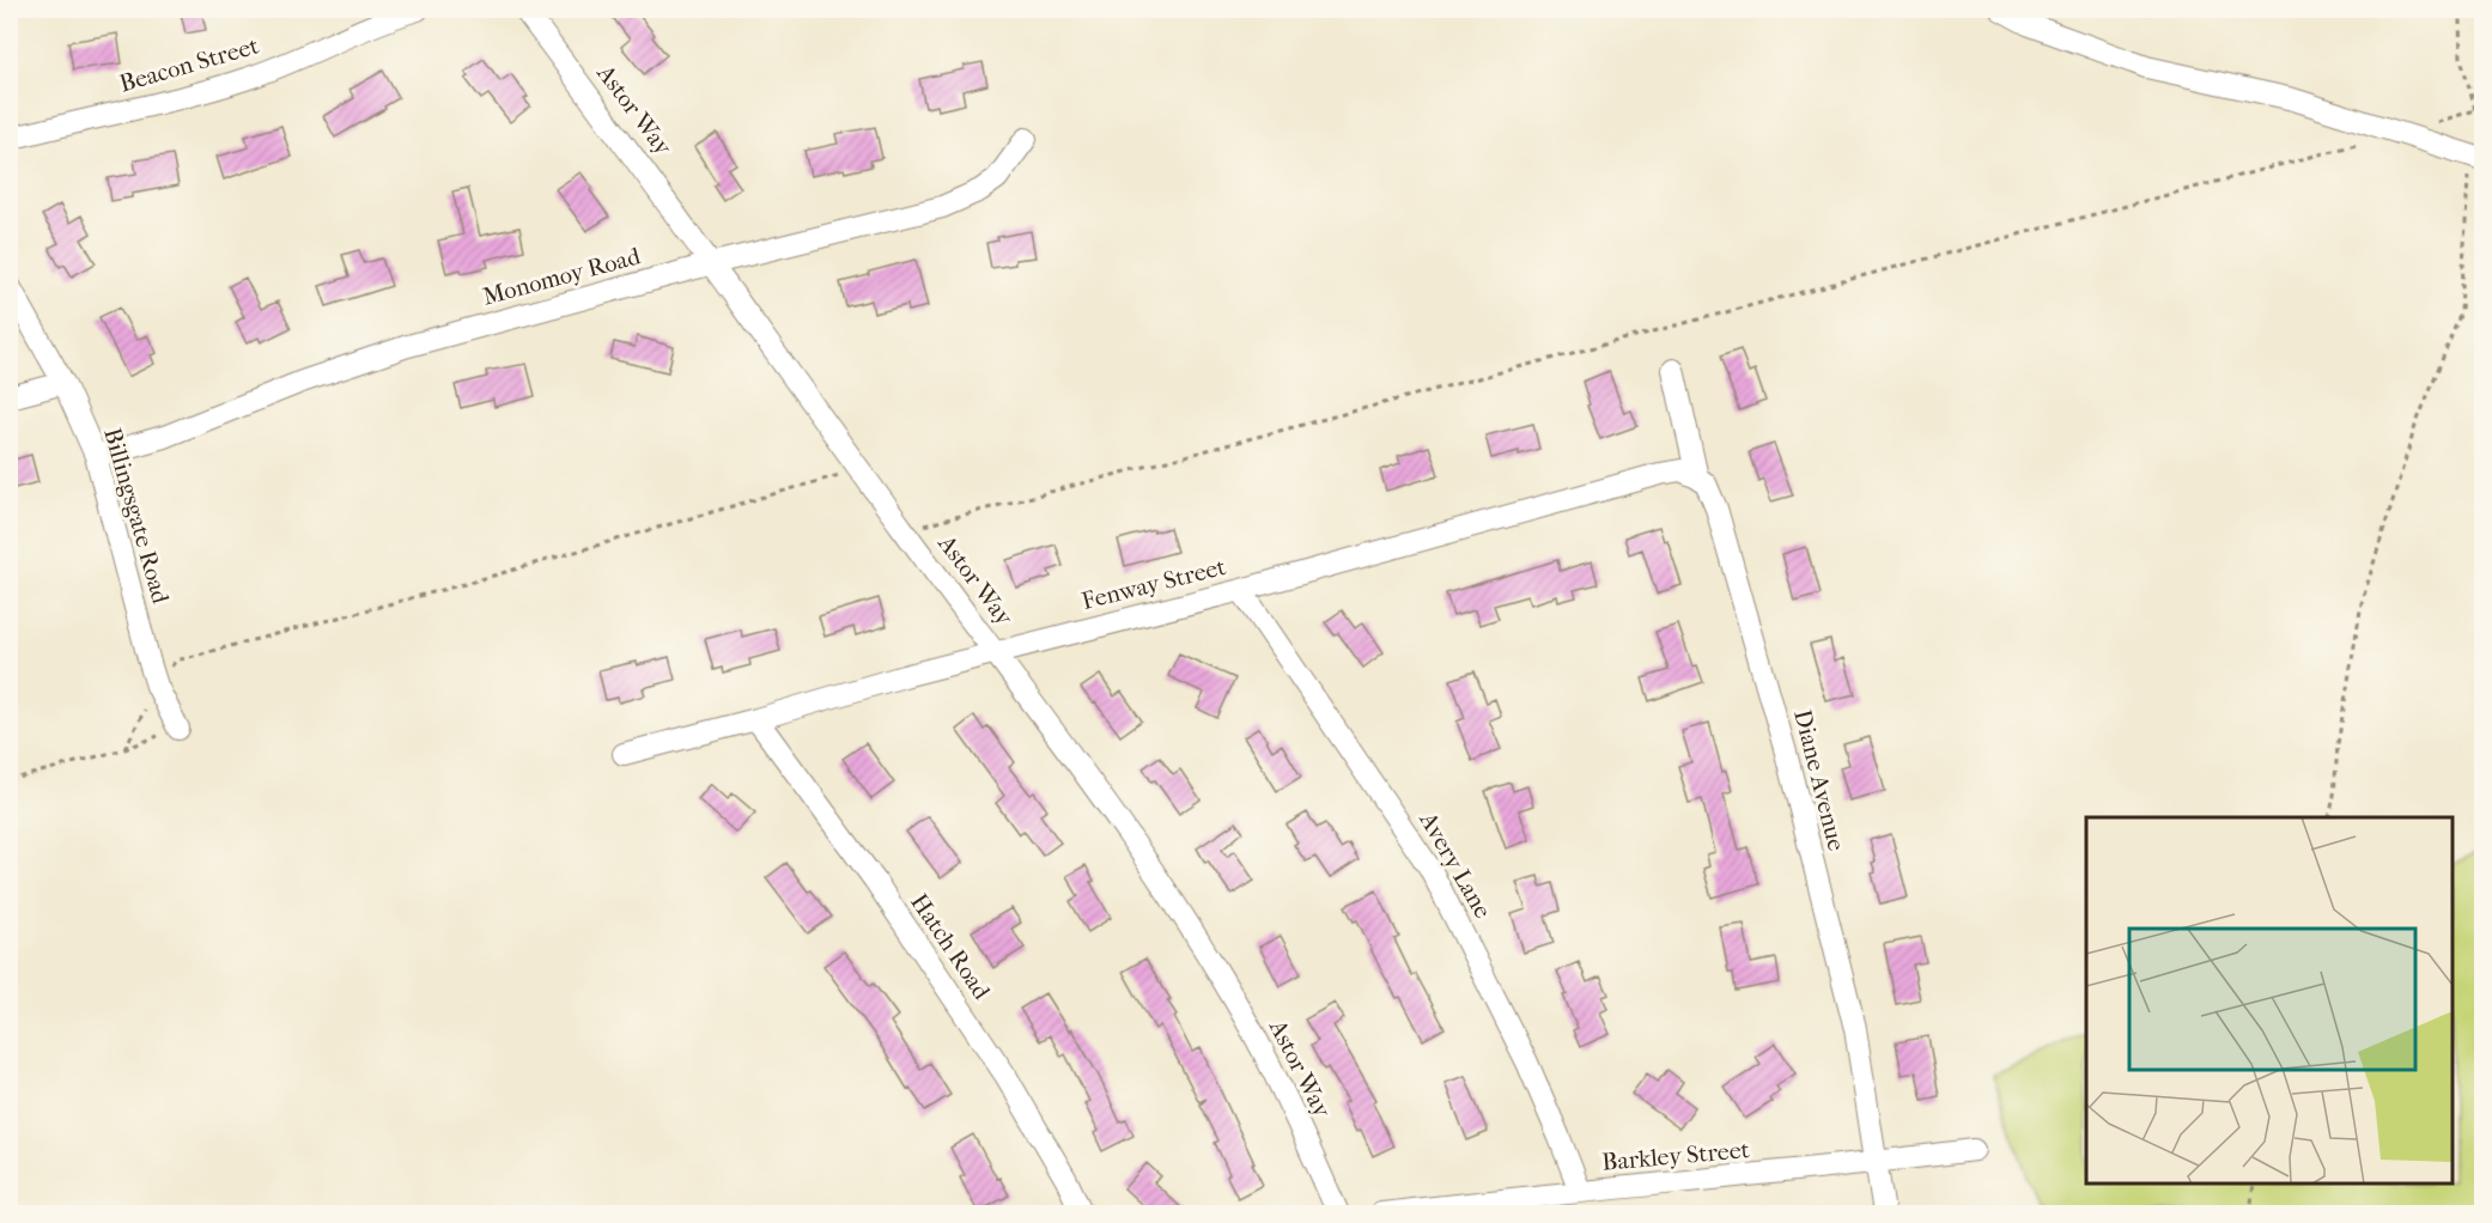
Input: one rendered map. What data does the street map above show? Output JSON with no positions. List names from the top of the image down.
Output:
{
  "streets": {
    "street": [
      "Beacon Street",
      "Astor Way",
      "Monomoy Road",
      "Billingsgate Road",
      "Fenway Street",
      "Diane Avenue",
      "Avery Lane",
      "Hatch Road",
      "Barkley Street"
    ]
  },
  "crossings": [
    ["Astor Way", "Monomoy Road"],
    ["Astor Way", "Fenway Street"],
    ["Monomoy Road", "Billingsgate Road"],
    ["Fenway Street", "Diane Avenue"],
    ["Fenway Street", "Avery Lane"],
    ["Fenway Street", "Hatch Road"],
    ["Diane Avenue", "Barkley Street"],
    ["Avery Lane", "Barkley Street"]
  ]
}
